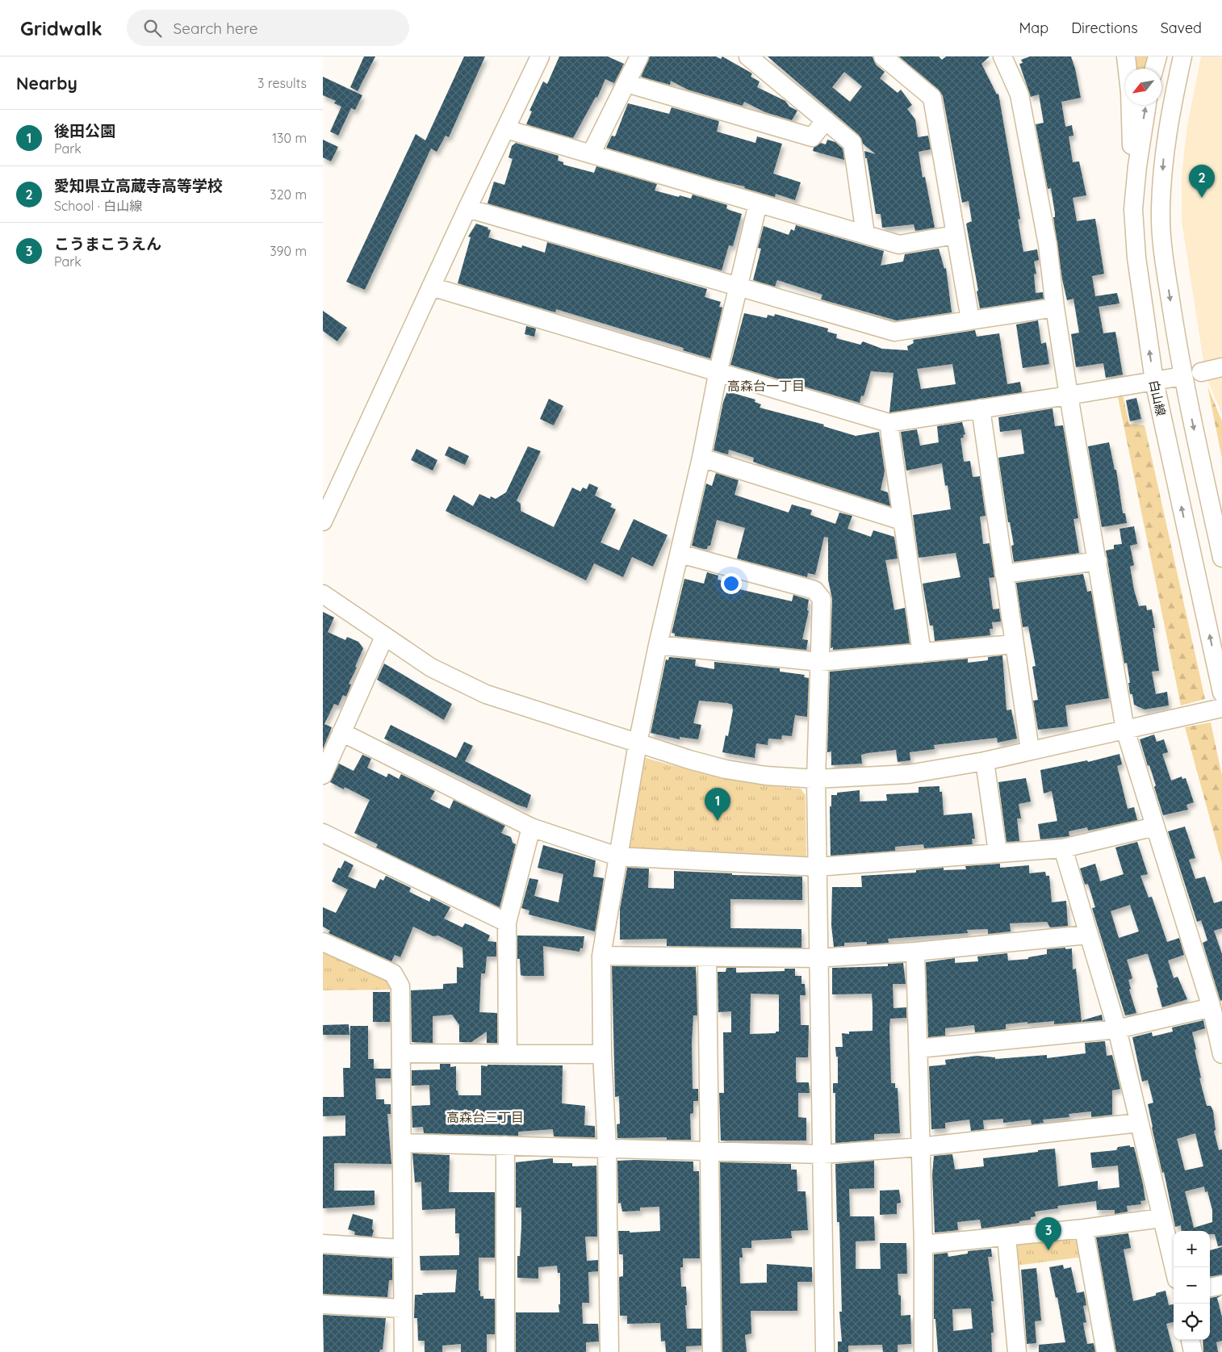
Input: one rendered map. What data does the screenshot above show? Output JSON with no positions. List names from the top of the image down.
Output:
{
  "streets": {
    "street": ["白山線"]
  },
  "districts": ["高森台一丁目", "高森台三丁目"],
  "north": "bottom left",
  "page": {
    "header": "Gridwalk",
    "search": "Search here",
    "nav": ["Map", "Directions", "Saved"],
    "heading": ["Nearby", "3 results"],
    "list": [
      {
        "mark": "1",
        "name": "後田公園",
        "note": "Park",
        "value": "130 m"
      },
      {
        "mark": "2",
        "name": "愛知県立高蔵寺高等学校",
        "note": "School · 白山線",
        "value": "320 m"
      },
      {
        "mark": "3",
        "name": "こうまこうえん",
        "note": "Park",
        "value": "390 m"
      }
    ],
    "pins": ["2", "1", "3"],
    "map_buttons": ["+", "−"]
  }
}
